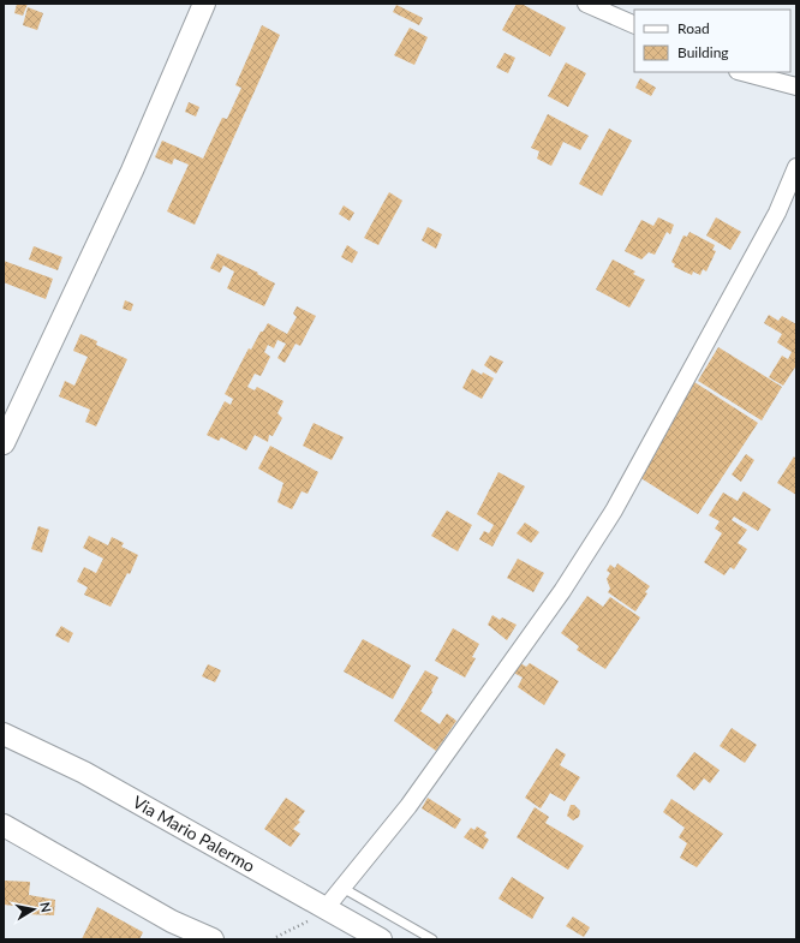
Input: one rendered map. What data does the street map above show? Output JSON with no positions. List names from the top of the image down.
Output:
{
  "streets": {
    "street": ["Via Mario Palermo"]
  },
  "legend": ["Road", "Building"],
  "north": "right"
}
